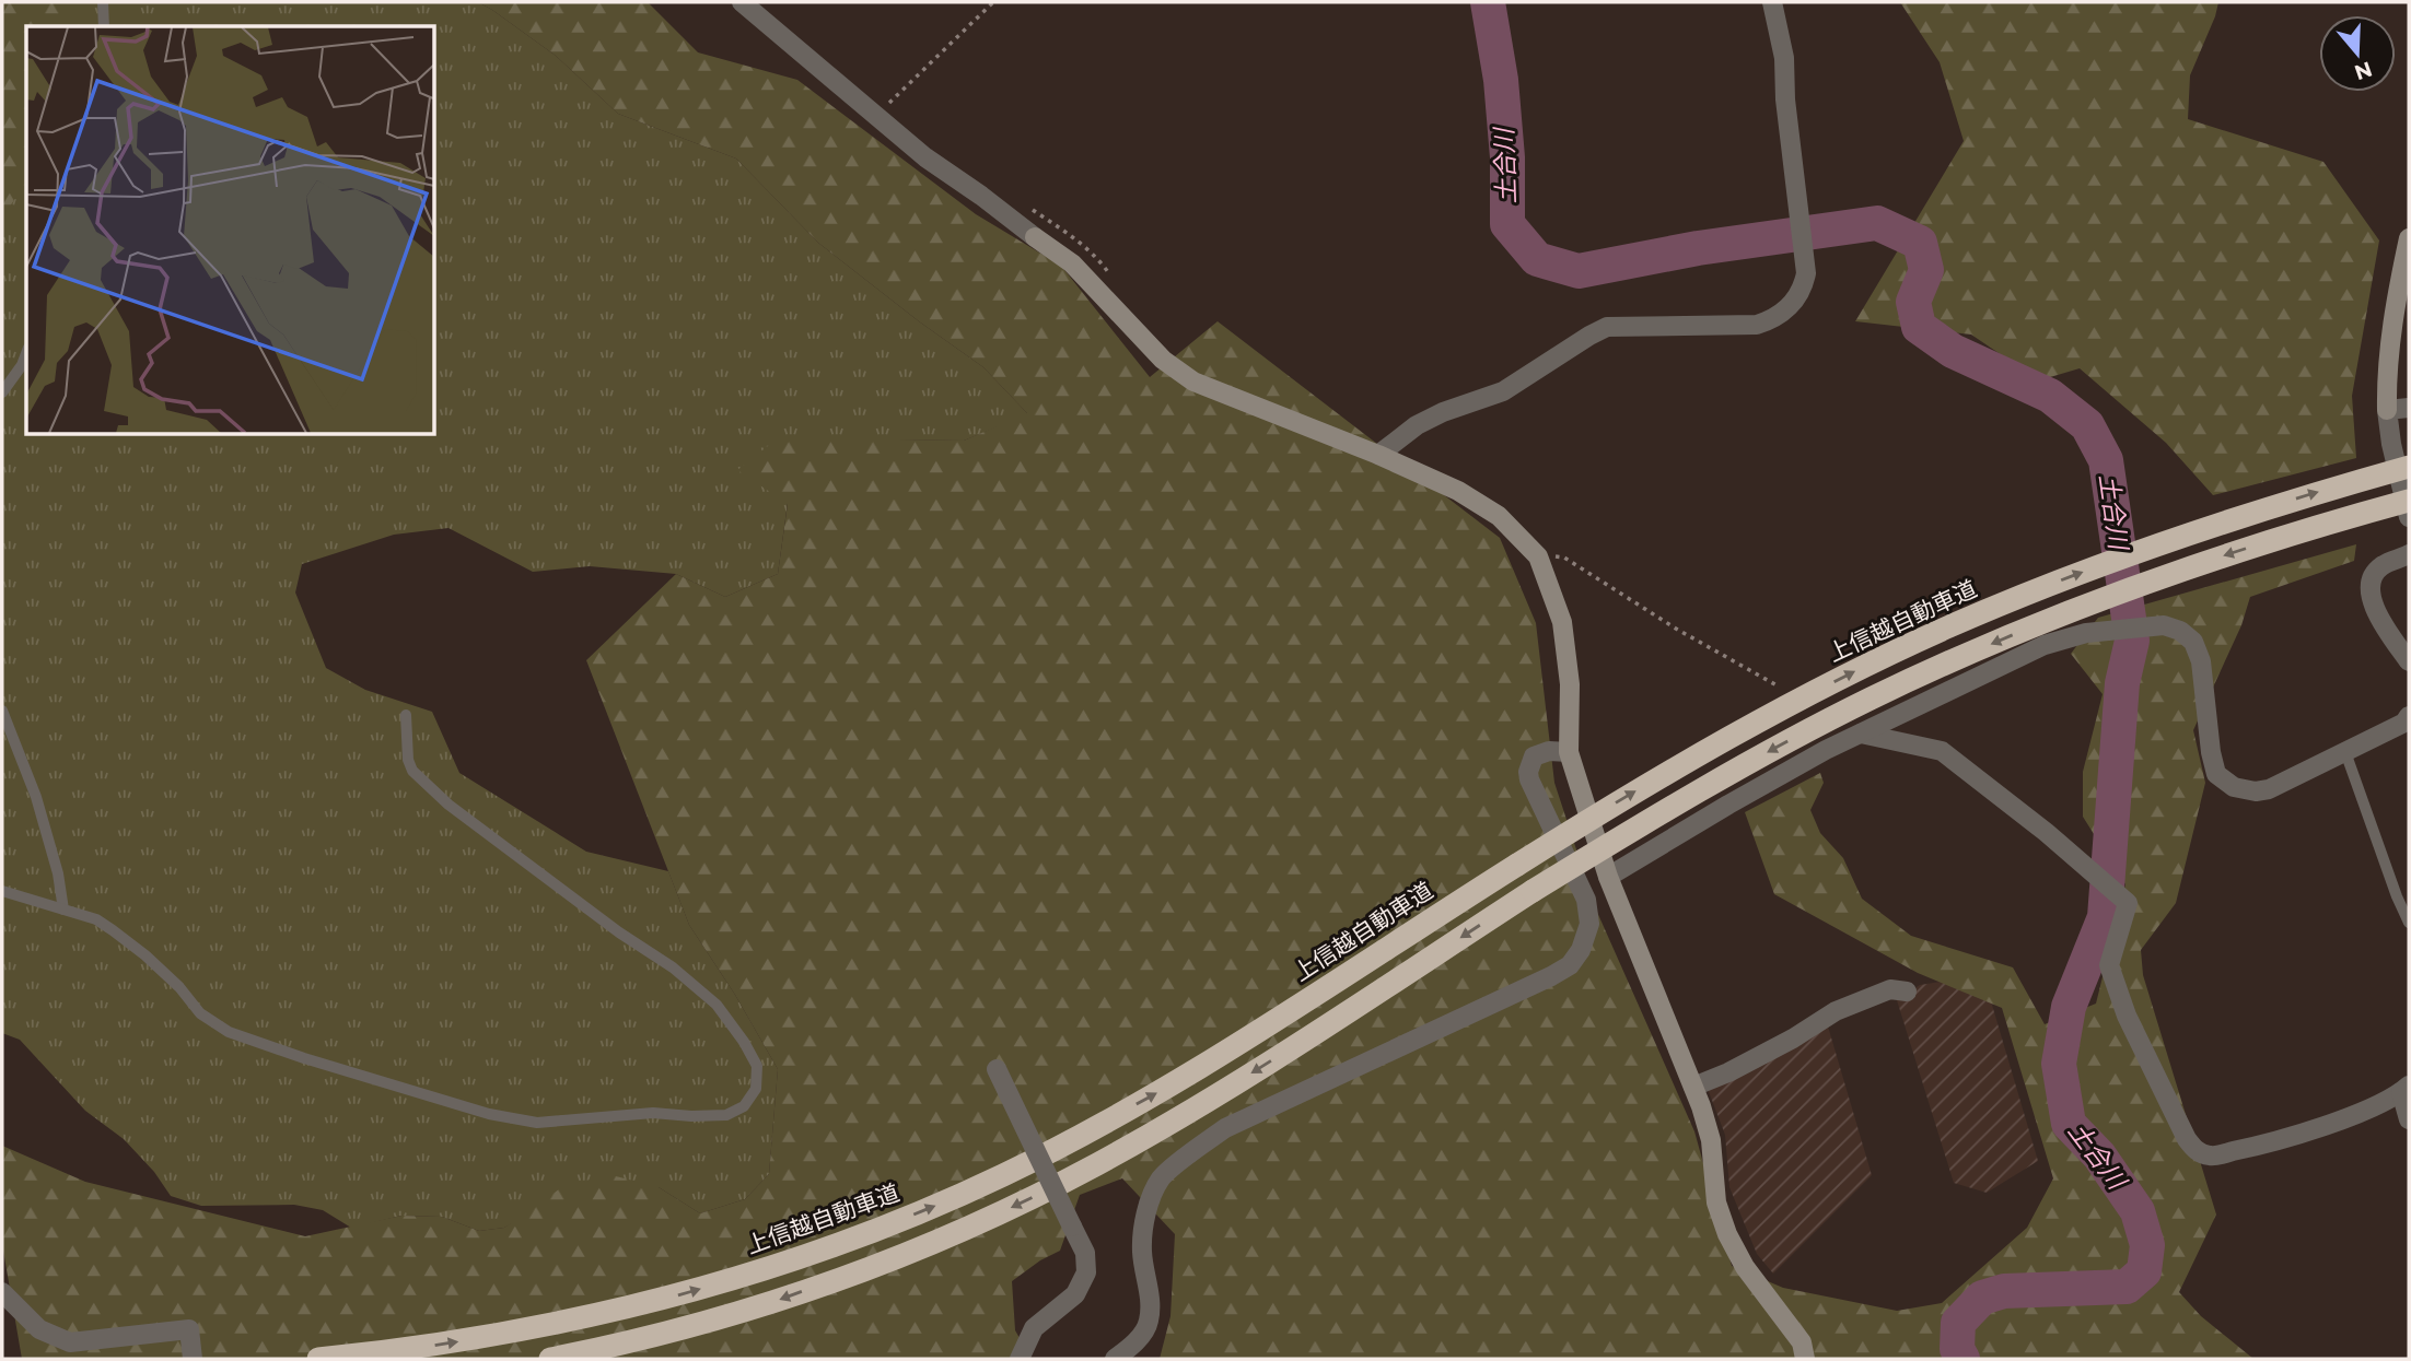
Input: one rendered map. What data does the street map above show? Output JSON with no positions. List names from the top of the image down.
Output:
{
  "streets": {
    "highway": ["上信越自動車道"]
  },
  "water": ["土合川"],
  "north": "bottom"
}
